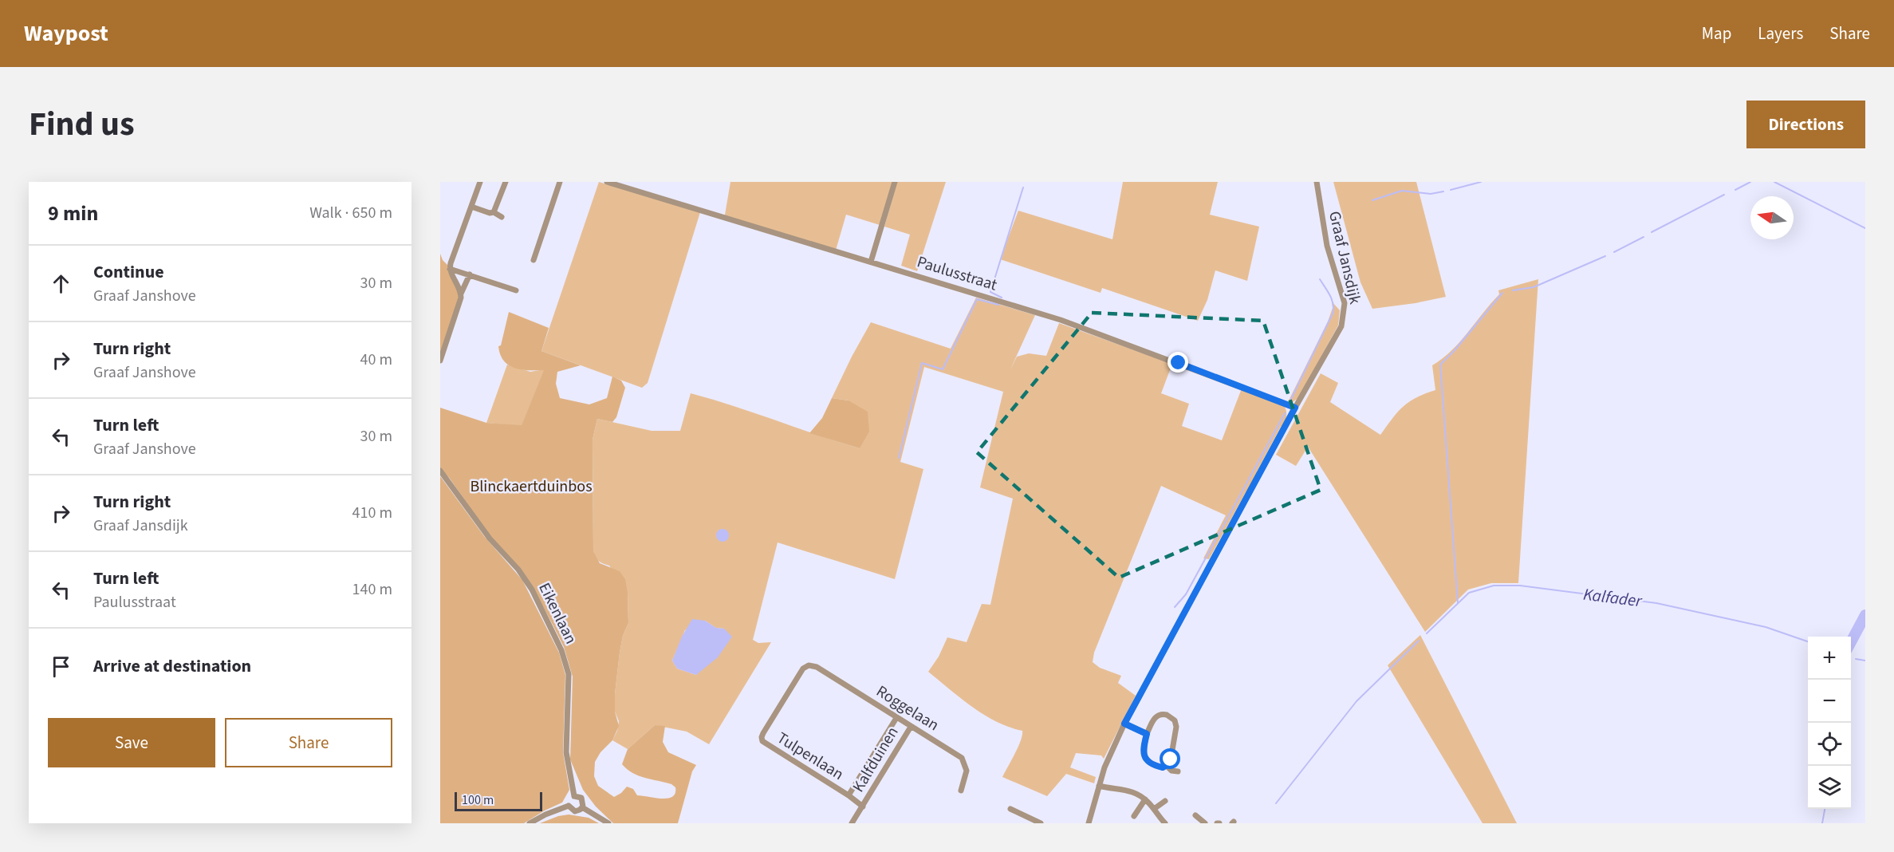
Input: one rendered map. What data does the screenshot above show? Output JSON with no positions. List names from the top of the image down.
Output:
{
  "streets": {
    "street": [
      "Graaf Jansdijk",
      "Paulusstraat",
      "Eikenlaan",
      "Roggelaan",
      "Tulpenlaan",
      "Kalfduinen"
    ]
  },
  "crossings": [
    ["Graaf Jansdijk", "Paulusstraat"],
    ["Roggelaan", "Tulpenlaan"],
    ["Roggelaan", "Kalfduinen"],
    ["Tulpenlaan", "Kalfduinen"]
  ],
  "water": ["Kalfader"],
  "parks": ["Blinckaertduinbos"],
  "scale_bar": "100 m",
  "north": "left",
  "page": {
    "header": "Waypost",
    "nav": ["Map", "Layers", "Share"],
    "title": "Find us",
    "buttons": [
      "Directions",
      ["Save", "Share"]
    ],
    "heading": ["9 min", "Walk · 650 m"],
    "list": [
      ["Continue", "Graaf Janshove", "30 m"],
      ["Turn right", "Graaf Janshove", "40 m"],
      ["Turn left", "Graaf Janshove", "30 m"],
      ["Turn right", "Graaf Jansdijk", "410 m"],
      ["Turn left", "Paulusstraat", "140 m"],
      "Arrive at destination"
    ],
    "map_buttons": ["+", "−"],
    "scale": "100 m"
  }
}
